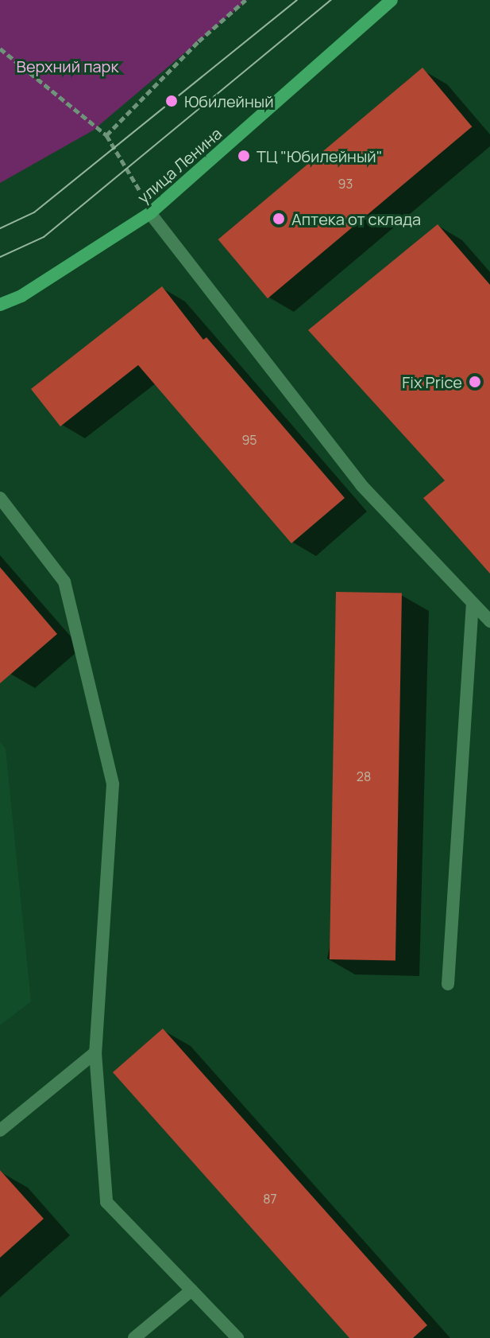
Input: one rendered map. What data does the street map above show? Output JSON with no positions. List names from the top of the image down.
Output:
{
  "streets": {
    "street": ["улица Ленина"]
  },
  "parks": ["Верхний парк"],
  "places": [
    "Юбилейный",
    "ТЦ \"Юбилейный\"",
    "Аптека от склада",
    "Fix Price"
  ],
  "house_numbers": [
    "93",
    "95",
    "28",
    "87"
  ]
}
